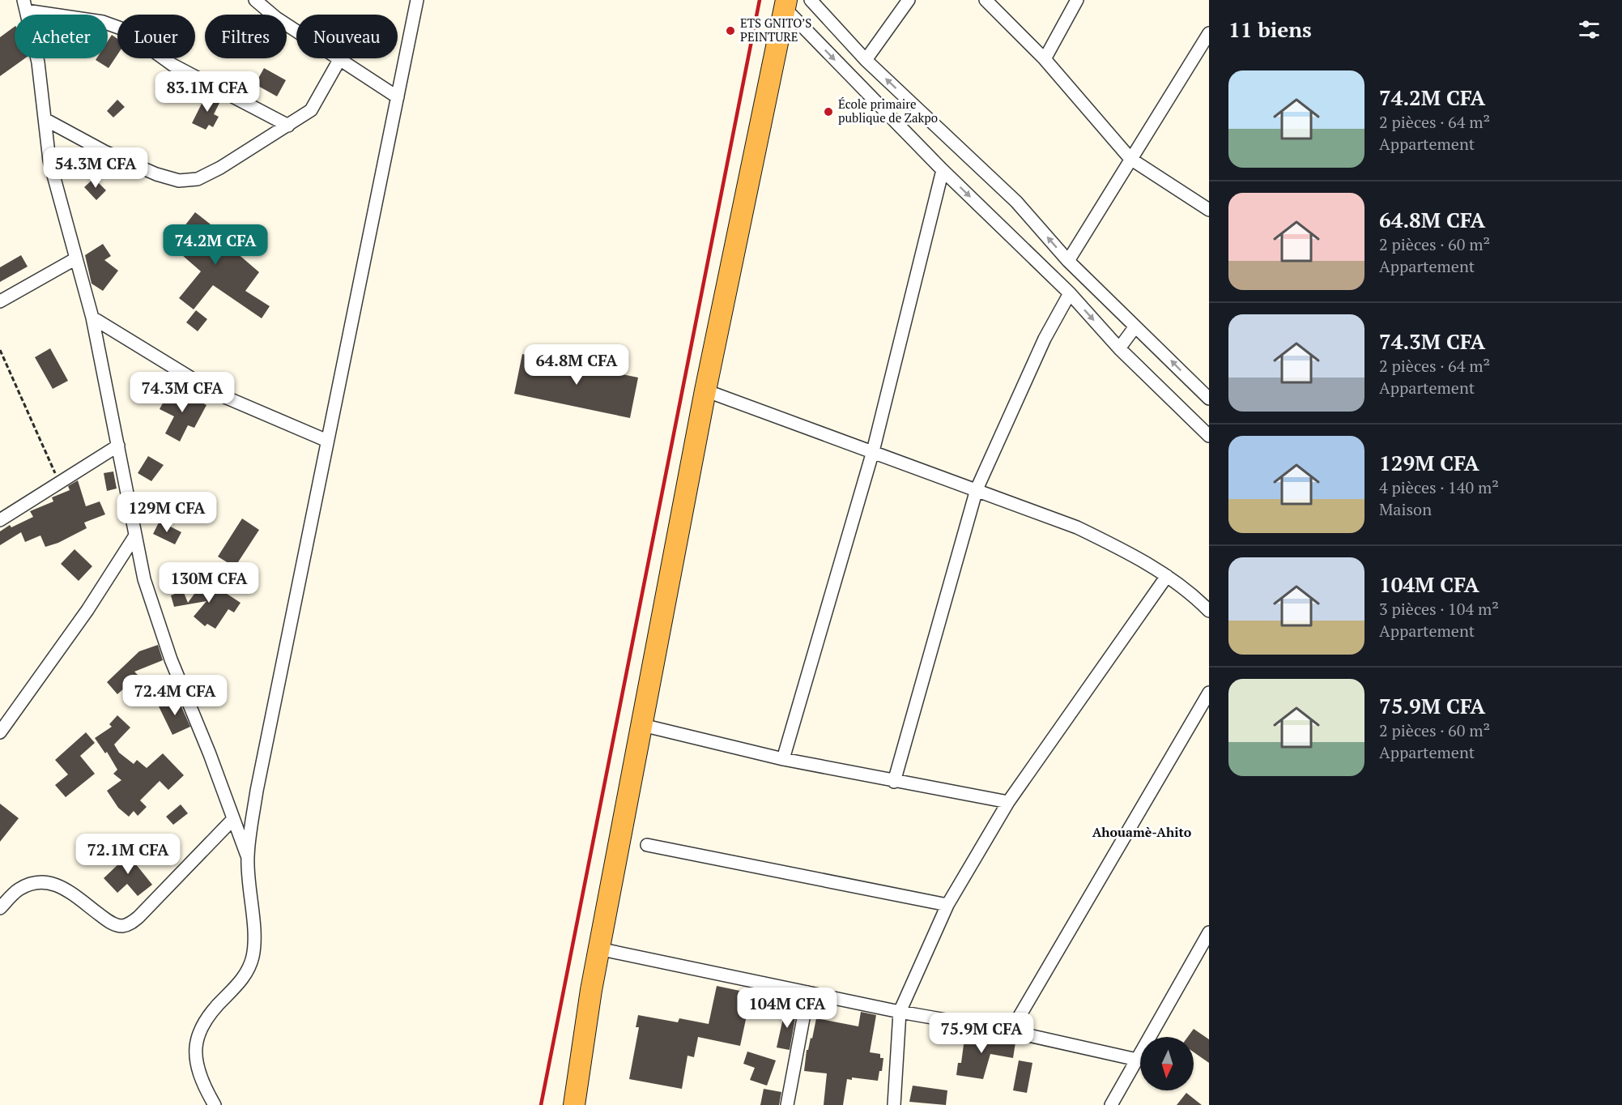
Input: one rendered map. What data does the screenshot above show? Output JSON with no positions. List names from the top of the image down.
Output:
{
  "districts": ["Ahouamè-Ahito"],
  "places": ["ETS GNITO’S PEINTURE", "École primaire publique de Zakpo"],
  "north": "bottom",
  "page": {
    "heading": "11 biens",
    "chip": [
      "Acheter",
      "Louer",
      "Filtres",
      "Nouveau"
    ],
    "list": [
      {
        "name": "74.2M CFA",
        "note": "2 pièces · 64 m² · Appartement"
      },
      {
        "name": "64.8M CFA",
        "note": "2 pièces · 60 m² · Appartement"
      },
      {
        "name": "74.3M CFA",
        "note": "2 pièces · 64 m² · Appartement"
      },
      {
        "name": "129M CFA",
        "note": "4 pièces · 140 m² · Maison"
      },
      {
        "name": "104M CFA",
        "note": "3 pièces · 104 m² · Appartement"
      },
      {
        "name": "75.9M CFA",
        "note": "2 pièces · 60 m² · Appartement"
      }
    ],
    "price": [
      "83.1M CFA",
      "54.3M CFA",
      "74.2M CFA",
      "64.8M CFA",
      "74.3M CFA",
      "129M CFA",
      "130M CFA",
      "72.4M CFA",
      "72.1M CFA",
      "104M CFA",
      "75.9M CFA"
    ]
  }
}
